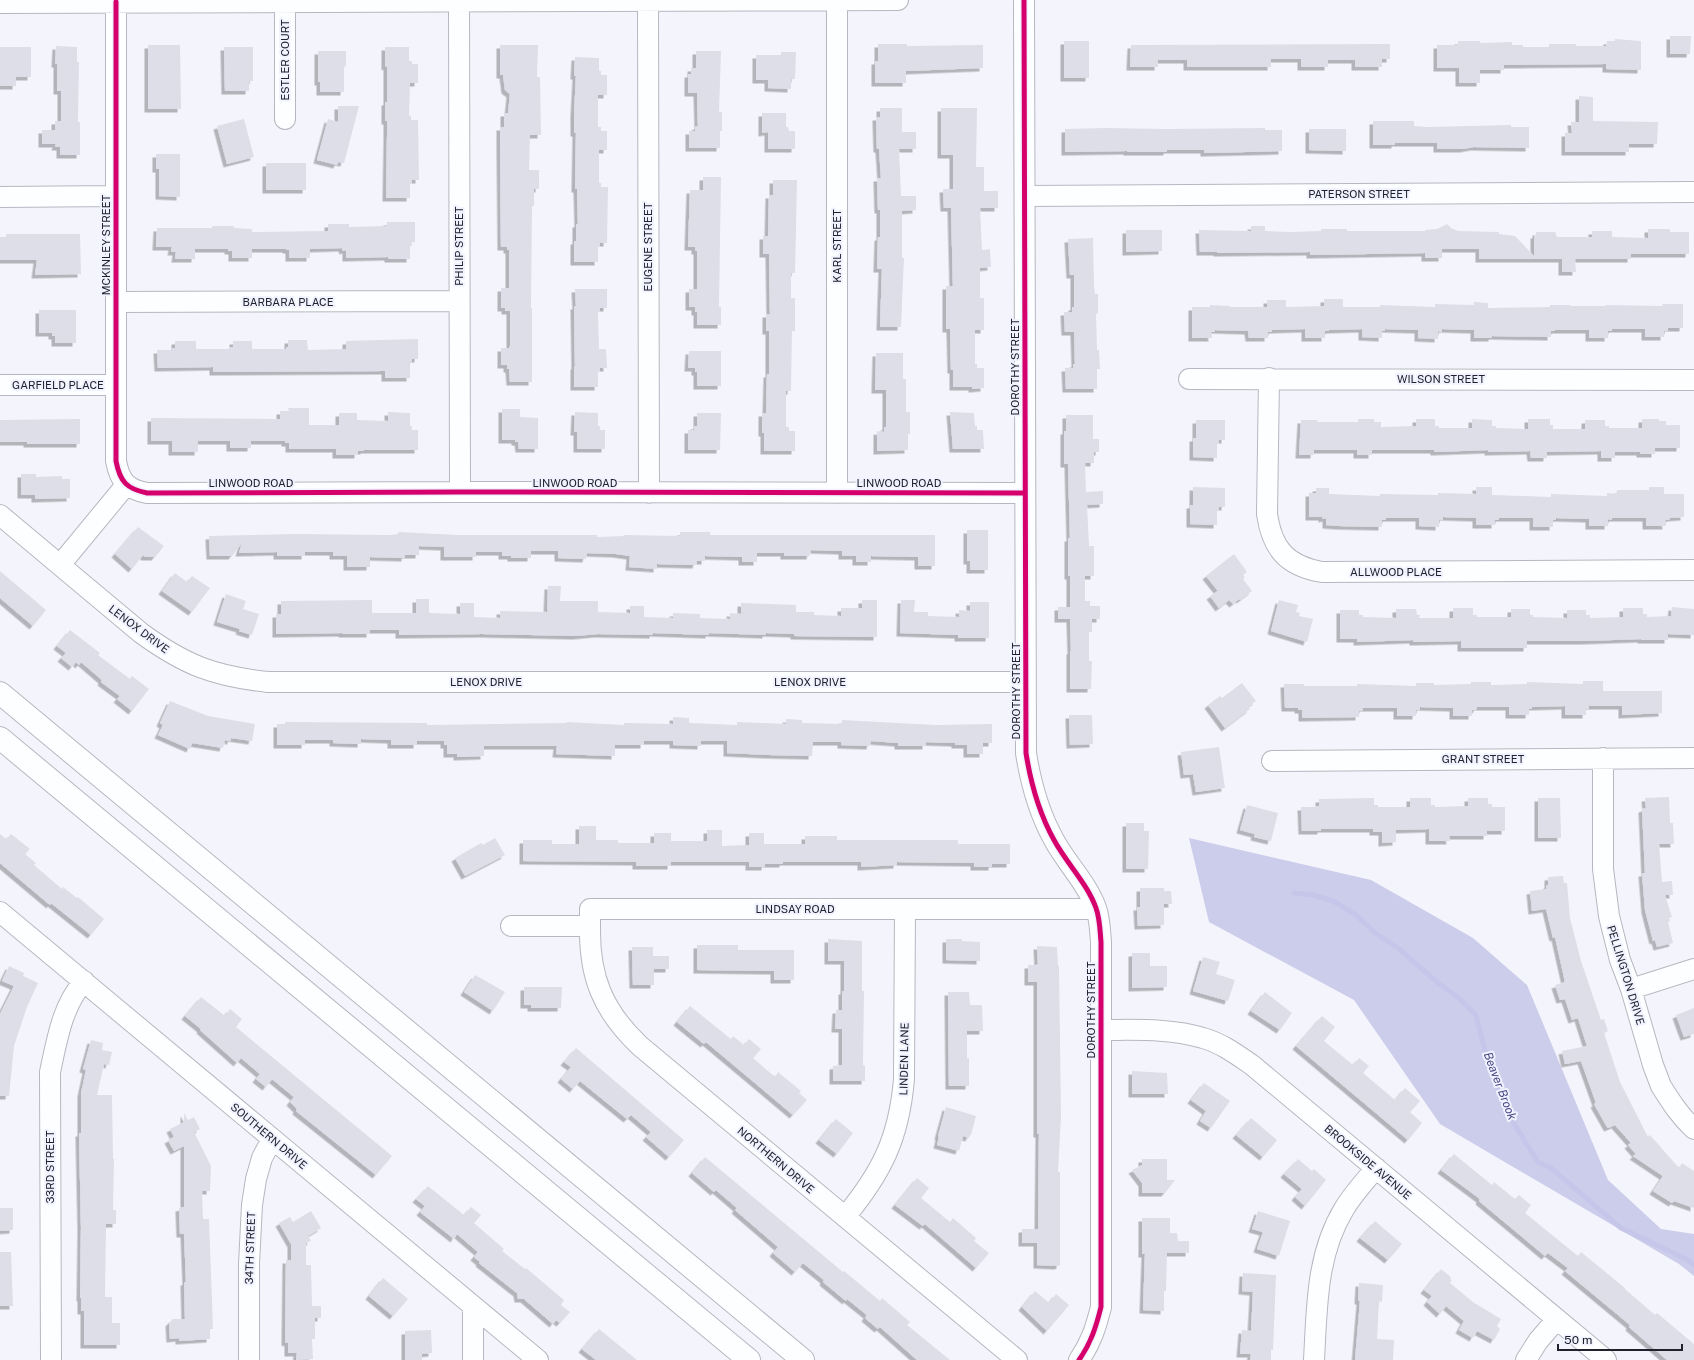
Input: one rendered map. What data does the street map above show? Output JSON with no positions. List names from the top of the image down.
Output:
{
  "streets": {
    "street": [
      "ESTLER COURT",
      "PATERSON STREET",
      "MCKINLEY STREET",
      "PHILIP STREET",
      "KARL STREET",
      "EUGENE STREET",
      "BARBARA PLACE",
      "DOROTHY STREET",
      "WILSON STREET",
      "GARFIELD PLACE",
      "LINWOOD ROAD",
      "ALLWOOD PLACE",
      "LENOX DRIVE",
      "GRANT STREET",
      "LINDSAY ROAD",
      "PELLINGTON DRIVE",
      "LINDEN LANE",
      "SOUTHERN DRIVE",
      "NORTHERN DRIVE",
      "BROOKSIDE AVENUE",
      "33RD STREET",
      "34TH STREET"
    ]
  },
  "crossings": [
    ["PATERSON STREET", "DOROTHY STREET"],
    ["MCKINLEY STREET", "BARBARA PLACE"],
    ["MCKINLEY STREET", "GARFIELD PLACE"],
    ["MCKINLEY STREET", "LINWOOD ROAD"],
    ["PHILIP STREET", "BARBARA PLACE"],
    ["PHILIP STREET", "LINWOOD ROAD"],
    ["KARL STREET", "LINWOOD ROAD"],
    ["EUGENE STREET", "LINWOOD ROAD"],
    ["DOROTHY STREET", "LINWOOD ROAD"],
    ["DOROTHY STREET", "LENOX DRIVE"],
    ["DOROTHY STREET", "LINDSAY ROAD"],
    ["DOROTHY STREET", "BROOKSIDE AVENUE"],
    ["WILSON STREET", "ALLWOOD PLACE"],
    ["GRANT STREET", "PELLINGTON DRIVE"],
    ["LINDSAY ROAD", "LINDEN LANE"],
    ["LINDSAY ROAD", "NORTHERN DRIVE"],
    ["LINDEN LANE", "NORTHERN DRIVE"],
    ["SOUTHERN DRIVE", "33RD STREET"],
    ["SOUTHERN DRIVE", "34TH STREET"]
  ],
  "water": ["Beaver Brook"],
  "scale_bar": "50 m"
}
